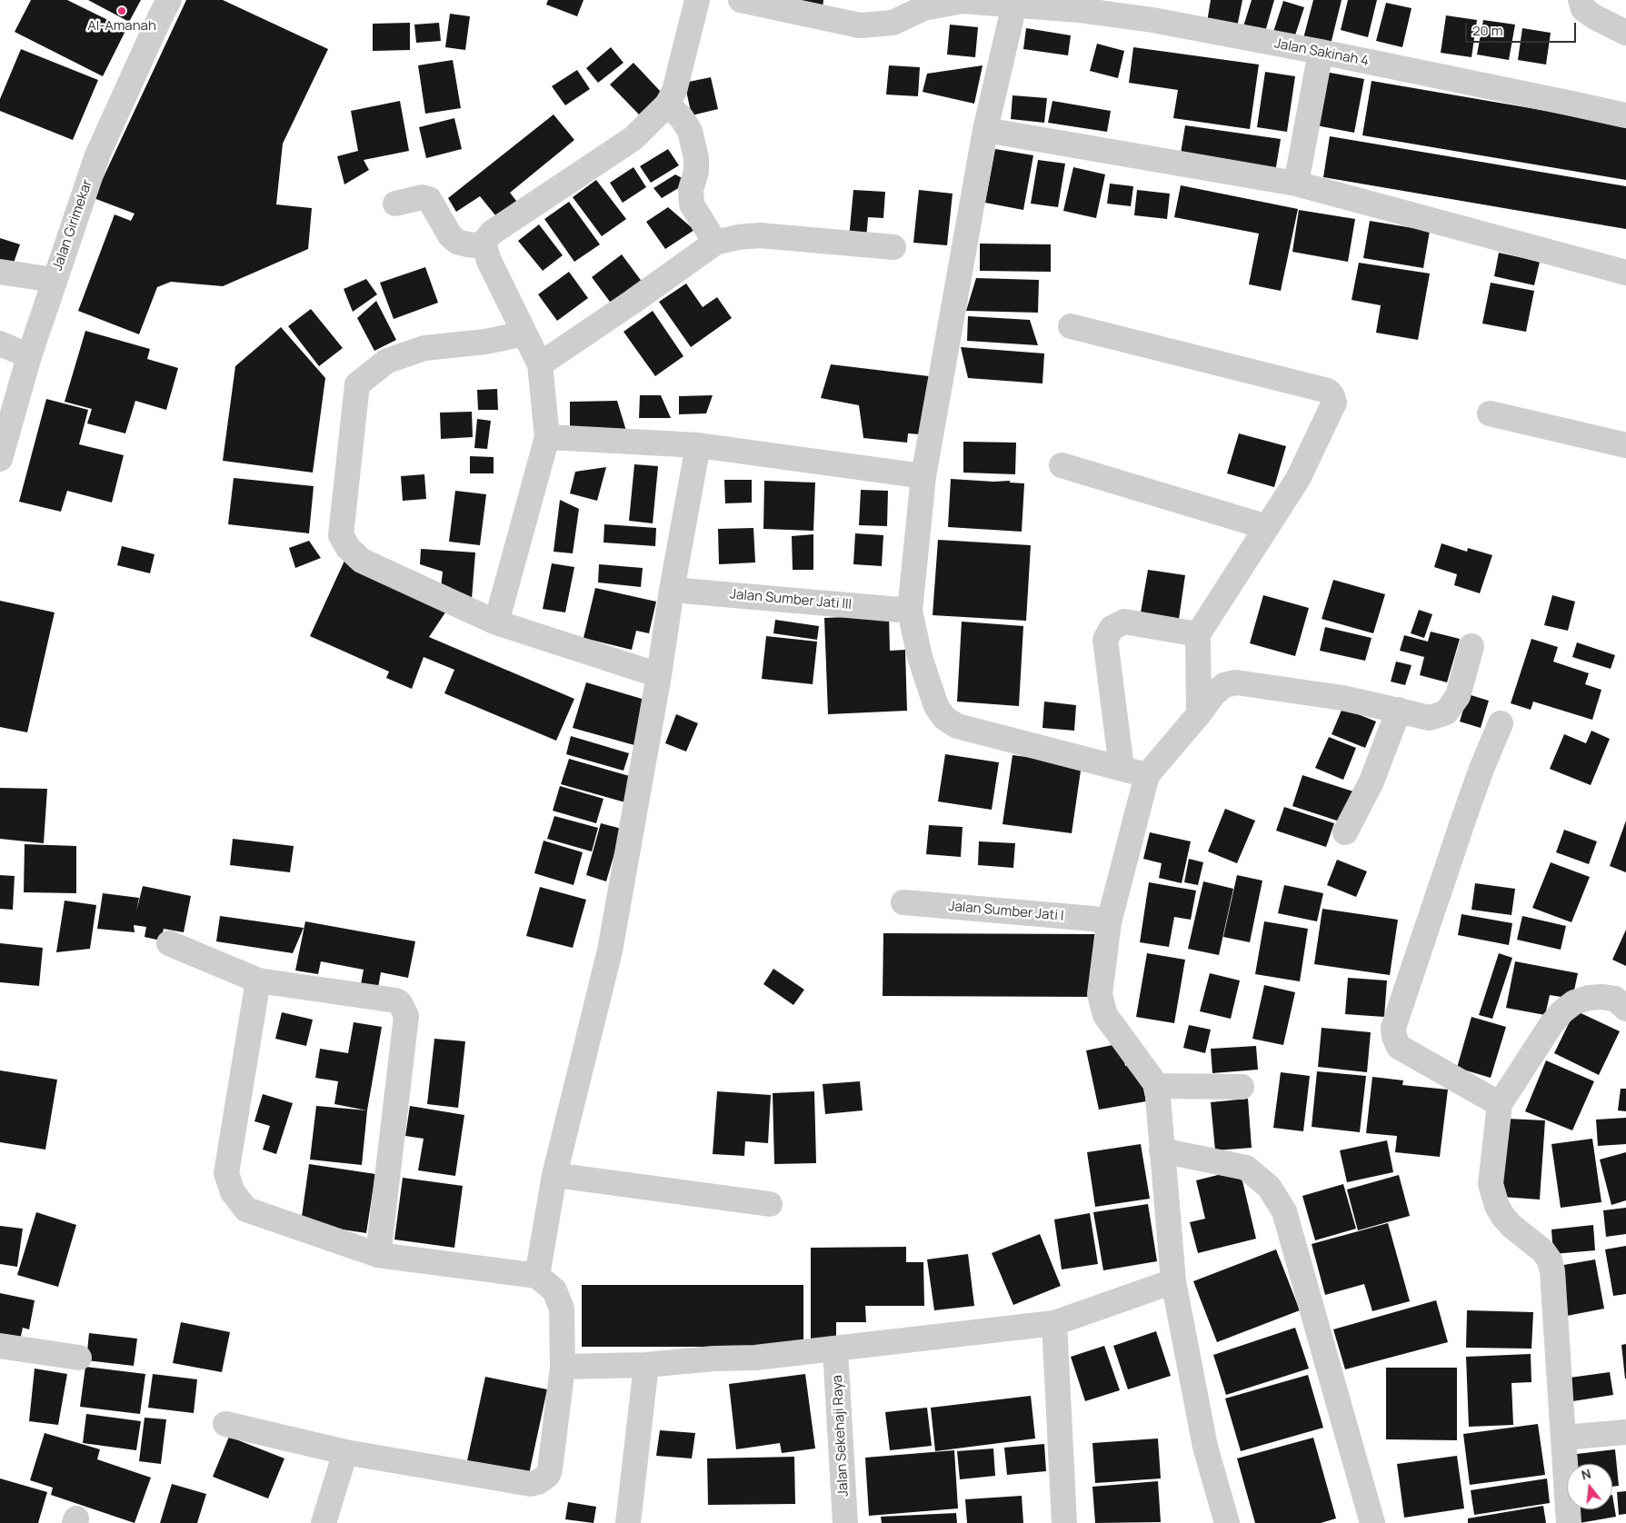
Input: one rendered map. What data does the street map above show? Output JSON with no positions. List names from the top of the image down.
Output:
{
  "streets": {
    "street": [
      "Jalan Sakinah 4",
      "Jalan Girimekar",
      "Jalan Sumber Jati III",
      "Jalan Sumber Jati I",
      "Jalan Sekehaji Raya"
    ]
  },
  "places": ["Al-Amanah"],
  "scale_bar": "20 m",
  "north": "top"
}
